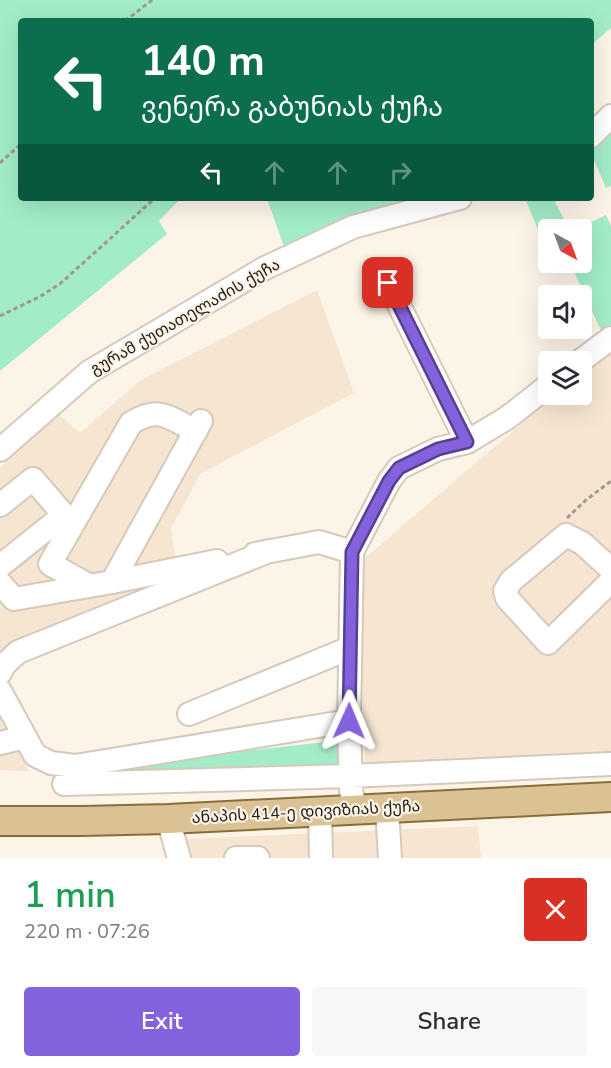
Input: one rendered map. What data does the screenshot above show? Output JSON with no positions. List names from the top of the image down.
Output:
{
  "streets": {
    "main road": ["ანაპის 414-ე დივიზიას ქუჩა"],
    "street": ["გურამ ქუთათელაძის ქუჩა"]
  },
  "north": "bottom right",
  "page": {
    "turn": ["140 m", "ვენერა გაბუნიას ქუჩა"],
    "heading": ["1 min", "220 m · 07:26"],
    "buttons": ["Exit", "Share"]
  }
}
